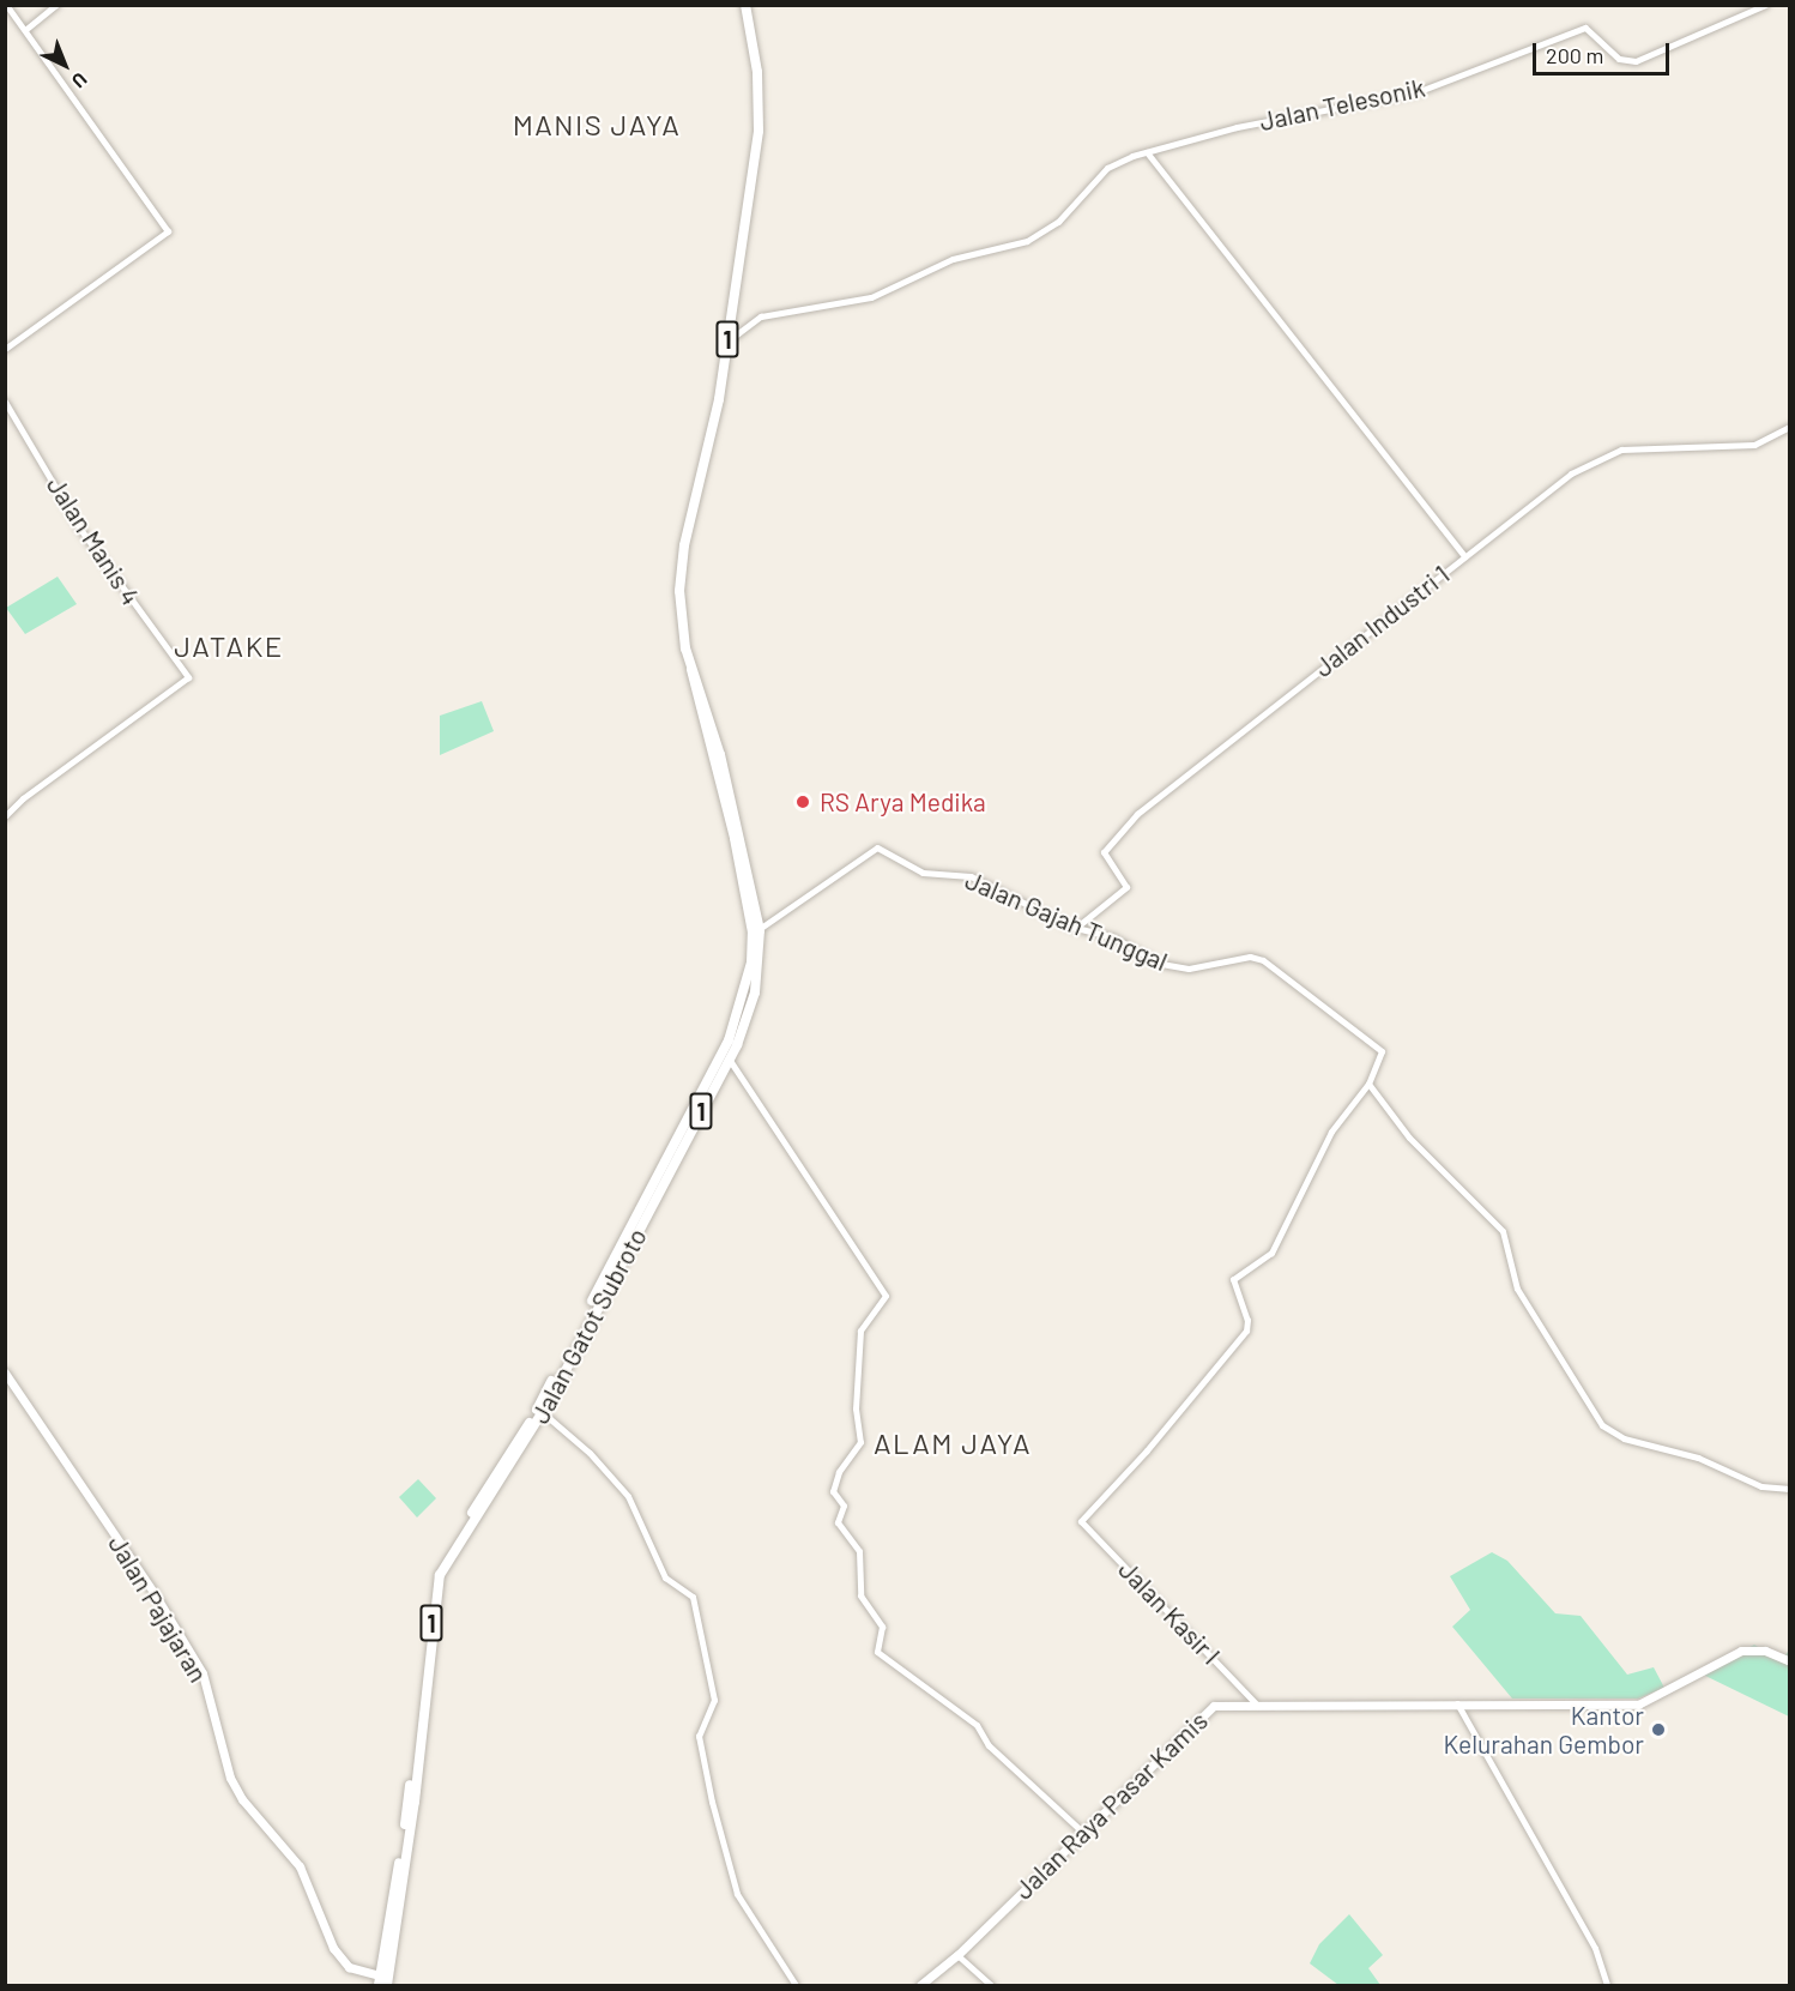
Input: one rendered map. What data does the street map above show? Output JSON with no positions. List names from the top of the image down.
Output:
{
  "streets": {
    "highway": ["1", "Jalan Gatot Subroto"],
    "main road": ["Jalan Pajajaran", "Jalan Raya Pasar Kamis"],
    "street": [
      "Jalan Telesonik",
      "Jalan Manis 4",
      "Jalan Industri 1",
      "Jalan Gajah Tunggal",
      "Jalan Kasir I"
    ]
  },
  "crossings": [
    ["Jalan Telesonik", "Jalan Gatot Subroto"],
    ["Jalan Industri 1", "Jalan Gajah Tunggal"],
    ["Jalan Gajah Tunggal", "Jalan Gatot Subroto"],
    ["Jalan Gajah Tunggal", "Jalan Kasir I"],
    ["Jalan Gatot Subroto", "Jalan Pajajaran"],
    ["Jalan Kasir I", "Jalan Raya Pasar Kamis"]
  ],
  "districts": ["MANIS JAYA", "JATAKE", "ALAM JAYA"],
  "places": ["RS Arya Medika", "Kantor Kelurahan Gembor"],
  "scale_bar": "200 m",
  "north": "bottom right"
}
